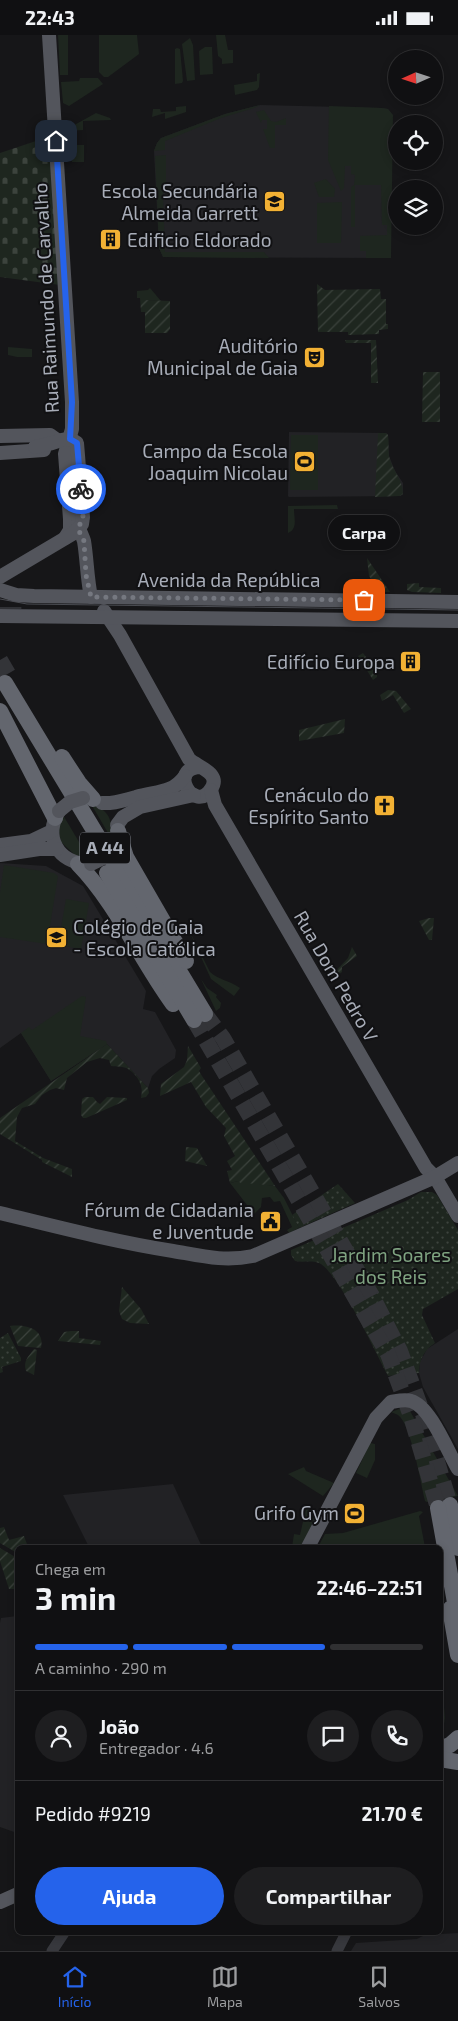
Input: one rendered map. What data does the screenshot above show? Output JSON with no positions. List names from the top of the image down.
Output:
{
  "streets": {
    "highway": ["A 44"],
    "main road": ["Rua Raimundo de Carvalho", "Avenida da República", "Rua Dom Pedro V"]
  },
  "crossings": [
    ["Rua Raimundo de Carvalho", "Avenida da República"]
  ],
  "parks": ["Jardim Soares dos Reis"],
  "places": {
    "school or university": ["Escola Secundária Almeida Garrett", "Colégio de Gaia - Escola Católica"],
    "building": ["Edificio Eldorado", "Edifício Europa"],
    "theatre": ["Auditório Municipal de Gaia"],
    "sports": ["Campo da Escola Joaquim Nicolau", "Grifo Gym"],
    "other": ["Carpa"],
    "church": ["Cenáculo do Espírito Santo"],
    "public building": ["Fórum de Cidadania e Juventude"]
  },
  "north": "left",
  "page": {
    "status": "22:43",
    "bubble": "Carpa",
    "heading": ["3 min", "Chega em", "22:46–22:51"],
    "panel": [
      "João",
      "Entregador · 4.6",
      "Pedido #9219",
      "21.70 €"
    ],
    "bar": "A caminho · 290 m",
    "buttons": ["Ajuda", "Compartilhar"],
    "tabs": ["Início", "Mapa", "Salvos"]
  }
}
